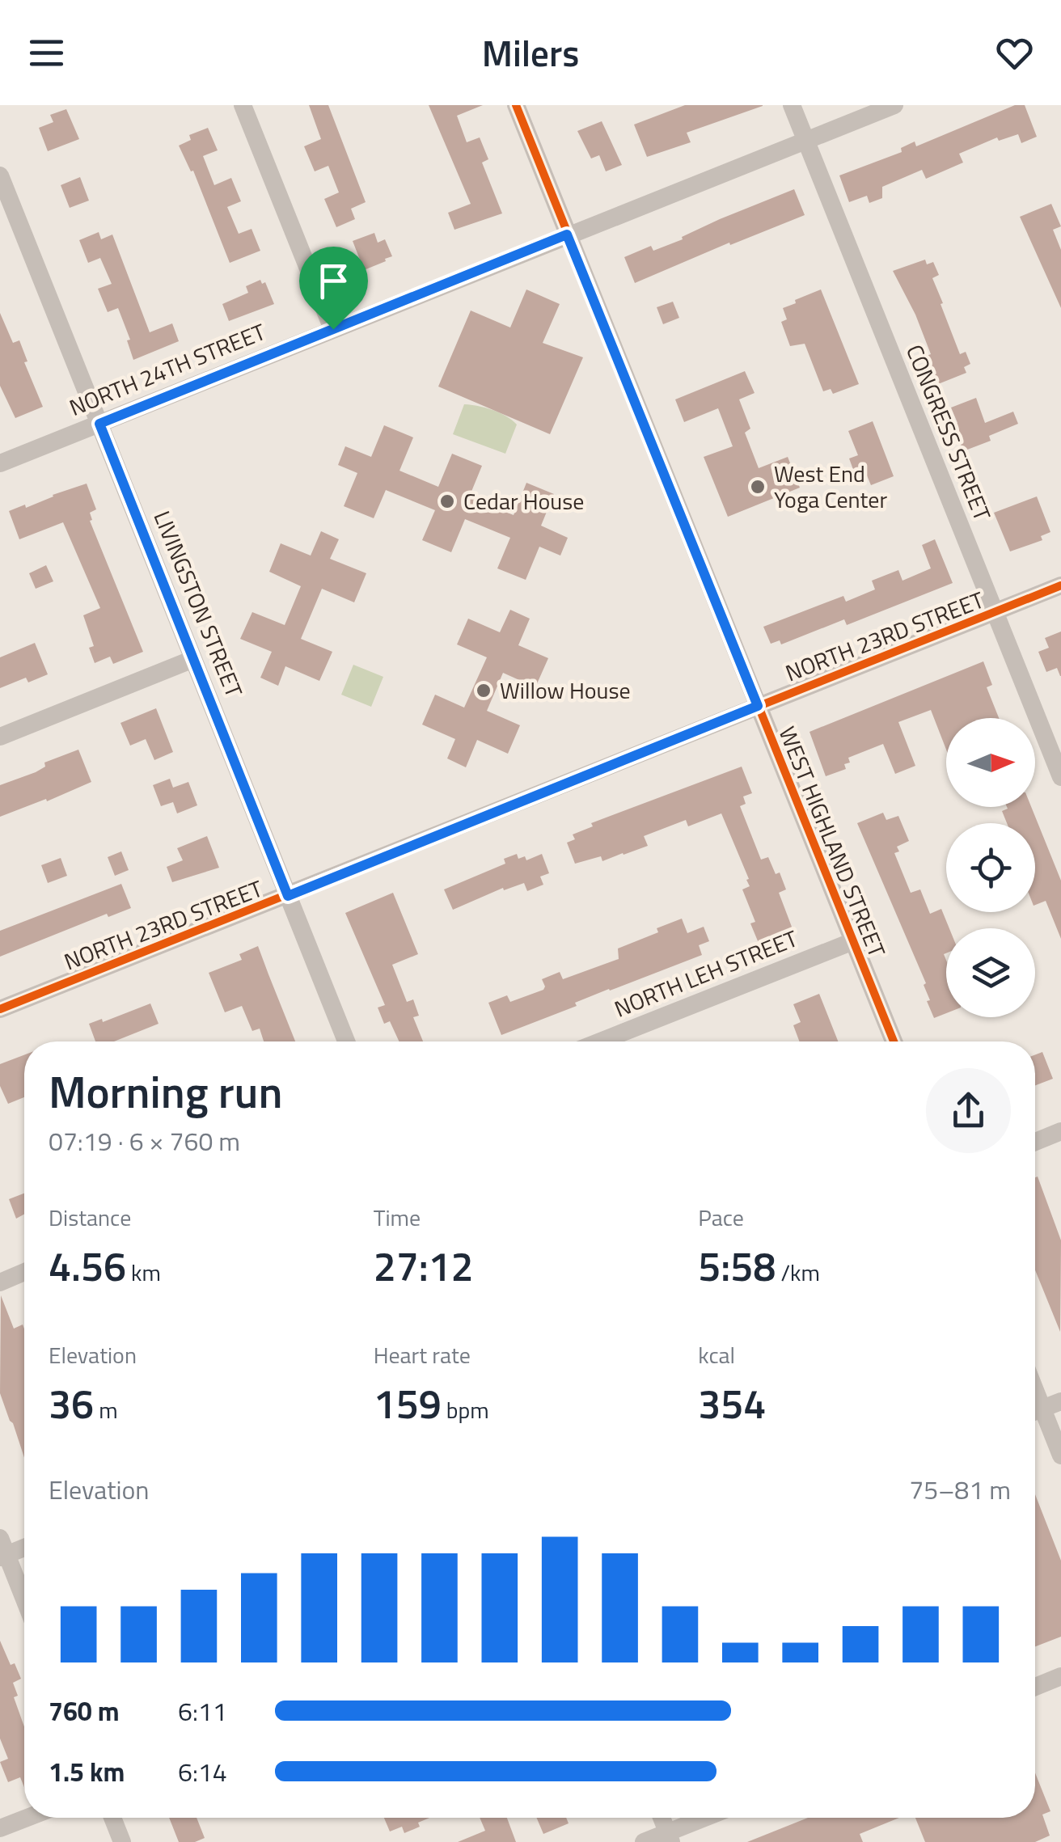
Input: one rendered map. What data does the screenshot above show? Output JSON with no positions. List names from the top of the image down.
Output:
{
  "streets": {
    "street": [
      "NORTH 24TH STREET",
      "CONGRESS STREET",
      "LIVINGSTON STREET",
      "NORTH 23RD STREET",
      "WEST HIGHLAND STREET",
      "NORTH LEH STREET"
    ]
  },
  "crossings": [
    ["NORTH 24TH STREET", "CONGRESS STREET"],
    ["NORTH 24TH STREET", "LIVINGSTON STREET"],
    ["NORTH 24TH STREET", "WEST HIGHLAND STREET"],
    ["CONGRESS STREET", "NORTH 23RD STREET"],
    ["LIVINGSTON STREET", "NORTH 23RD STREET"],
    ["NORTH 23RD STREET", "WEST HIGHLAND STREET"],
    ["WEST HIGHLAND STREET", "NORTH LEH STREET"]
  ],
  "places": ["West End Yoga Center", "Cedar House", "Willow House"],
  "north": "right",
  "page": {
    "header": "Milers",
    "heading": ["Morning run", "07:19 · 6 × 760 m"],
    "stats": [
      ["Distance", "4.56 km"],
      ["Time", "27:12"],
      ["Pace", "5:58 /km"],
      ["Elevation", "36 m"],
      ["Heart rate", "159 bpm"],
      ["kcal", "354"]
    ],
    "chart": ["Elevation", "75–81 m"],
    "list": [
      {
        "name": "760 m",
        "note": "6:11"
      },
      {
        "name": "1.5 km",
        "note": "6:14"
      }
    ]
  }
}
